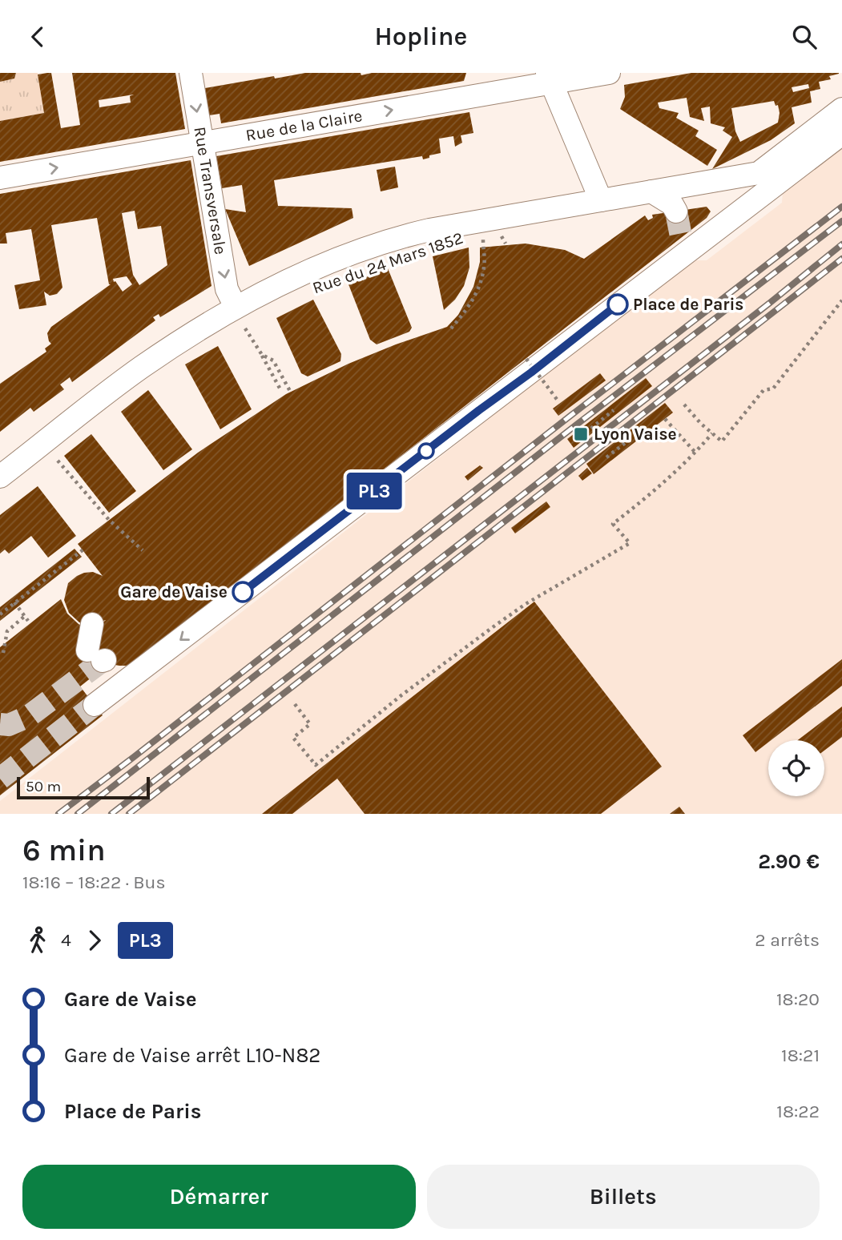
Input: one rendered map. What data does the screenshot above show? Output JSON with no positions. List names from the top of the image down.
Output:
{
  "streets": {
    "street": ["Rue de la Claire", "Rue Transversale", "Rue du 24 Mars 1852"]
  },
  "crossings": [
    ["Rue de la Claire", "Rue Transversale"],
    ["Rue Transversale", "Rue du 24 Mars 1852"]
  ],
  "one_way": ["Rue de la Claire", "Rue Transversale"],
  "places": {
    "other": ["Place de Paris", "Gare de Vaise"],
    "transit": ["Lyon Vaise"]
  },
  "lines": ["bus line PL3"],
  "scale_bar": "50 m",
  "page": {
    "header": "Hopline",
    "on_map": "PL3",
    "scale": "50 m",
    "heading": ["6 min", "18:16 – 18:22 · Bus", "2.90 €"],
    "legs": ["4", "PL3", "2 arrêts"],
    "list": [
      {
        "name": "Gare de Vaise",
        "value": "18:20"
      },
      {
        "name": "Gare de Vaise arrêt L10-N82",
        "value": "18:21"
      },
      {
        "name": "Place de Paris",
        "value": "18:22"
      }
    ],
    "buttons": ["Démarrer", "Billets"]
  }
}
